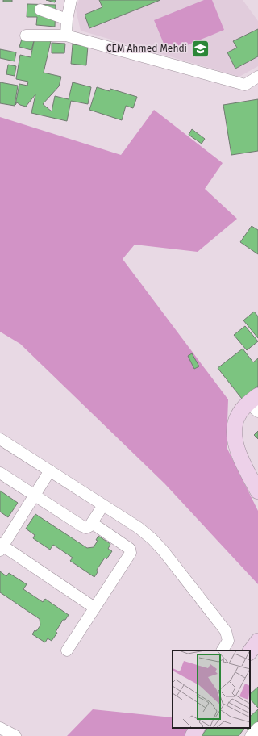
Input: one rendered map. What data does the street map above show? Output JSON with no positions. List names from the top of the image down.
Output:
{
  "places": {
    "school or university": ["CEM Ahmed Mehdi"]
  }
}
